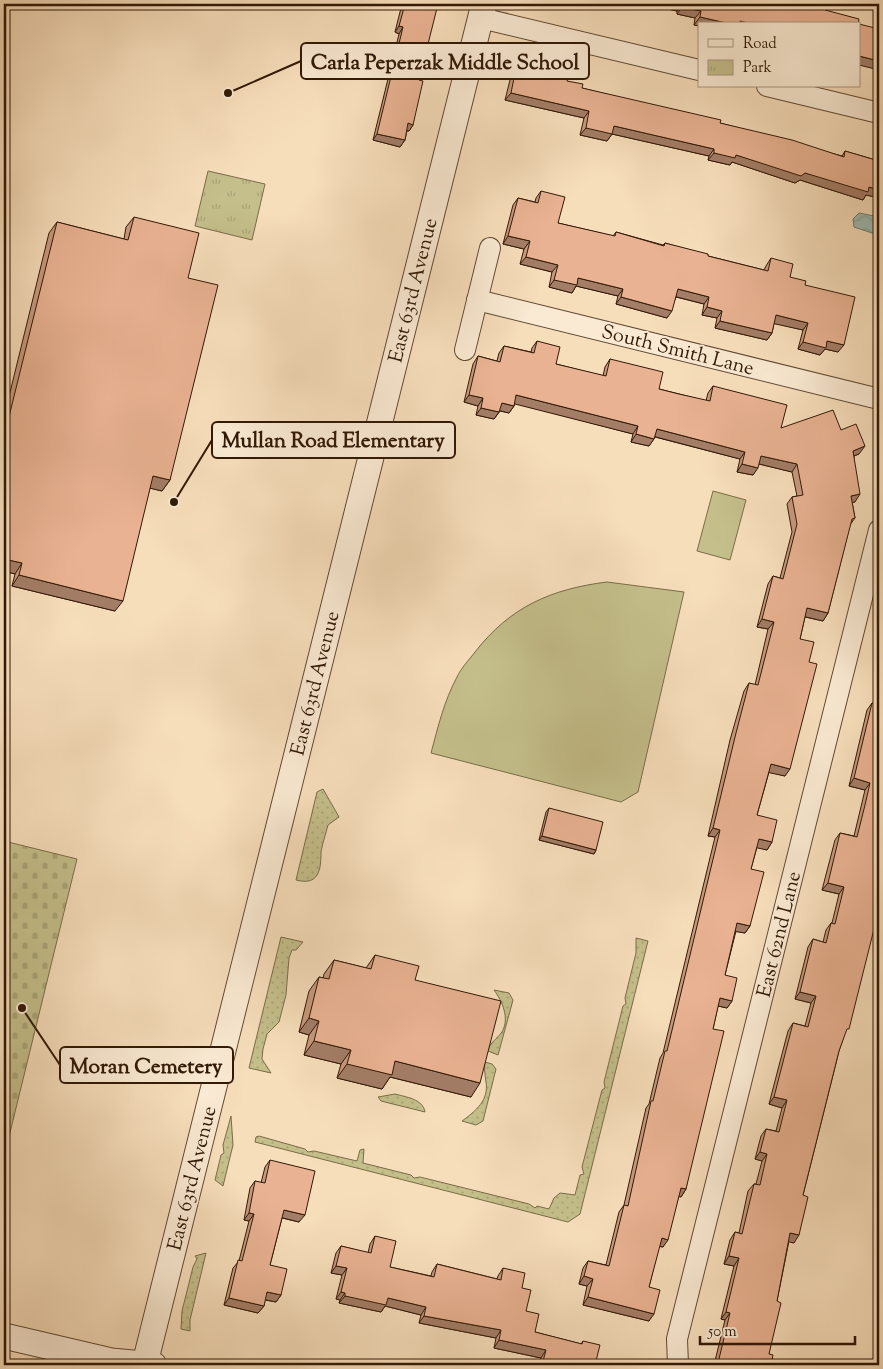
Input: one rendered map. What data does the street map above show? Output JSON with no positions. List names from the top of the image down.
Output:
{
  "streets": {
    "street": ["East 63rd Avenue", "South Smith Lane", "East 62nd Lane"]
  },
  "places": ["Carla Peperzak Middle School", "Mullan Road Elementary", "Moran Cemetery"],
  "legend": ["Road", "Park"],
  "scale_bar": "50 m"
}
